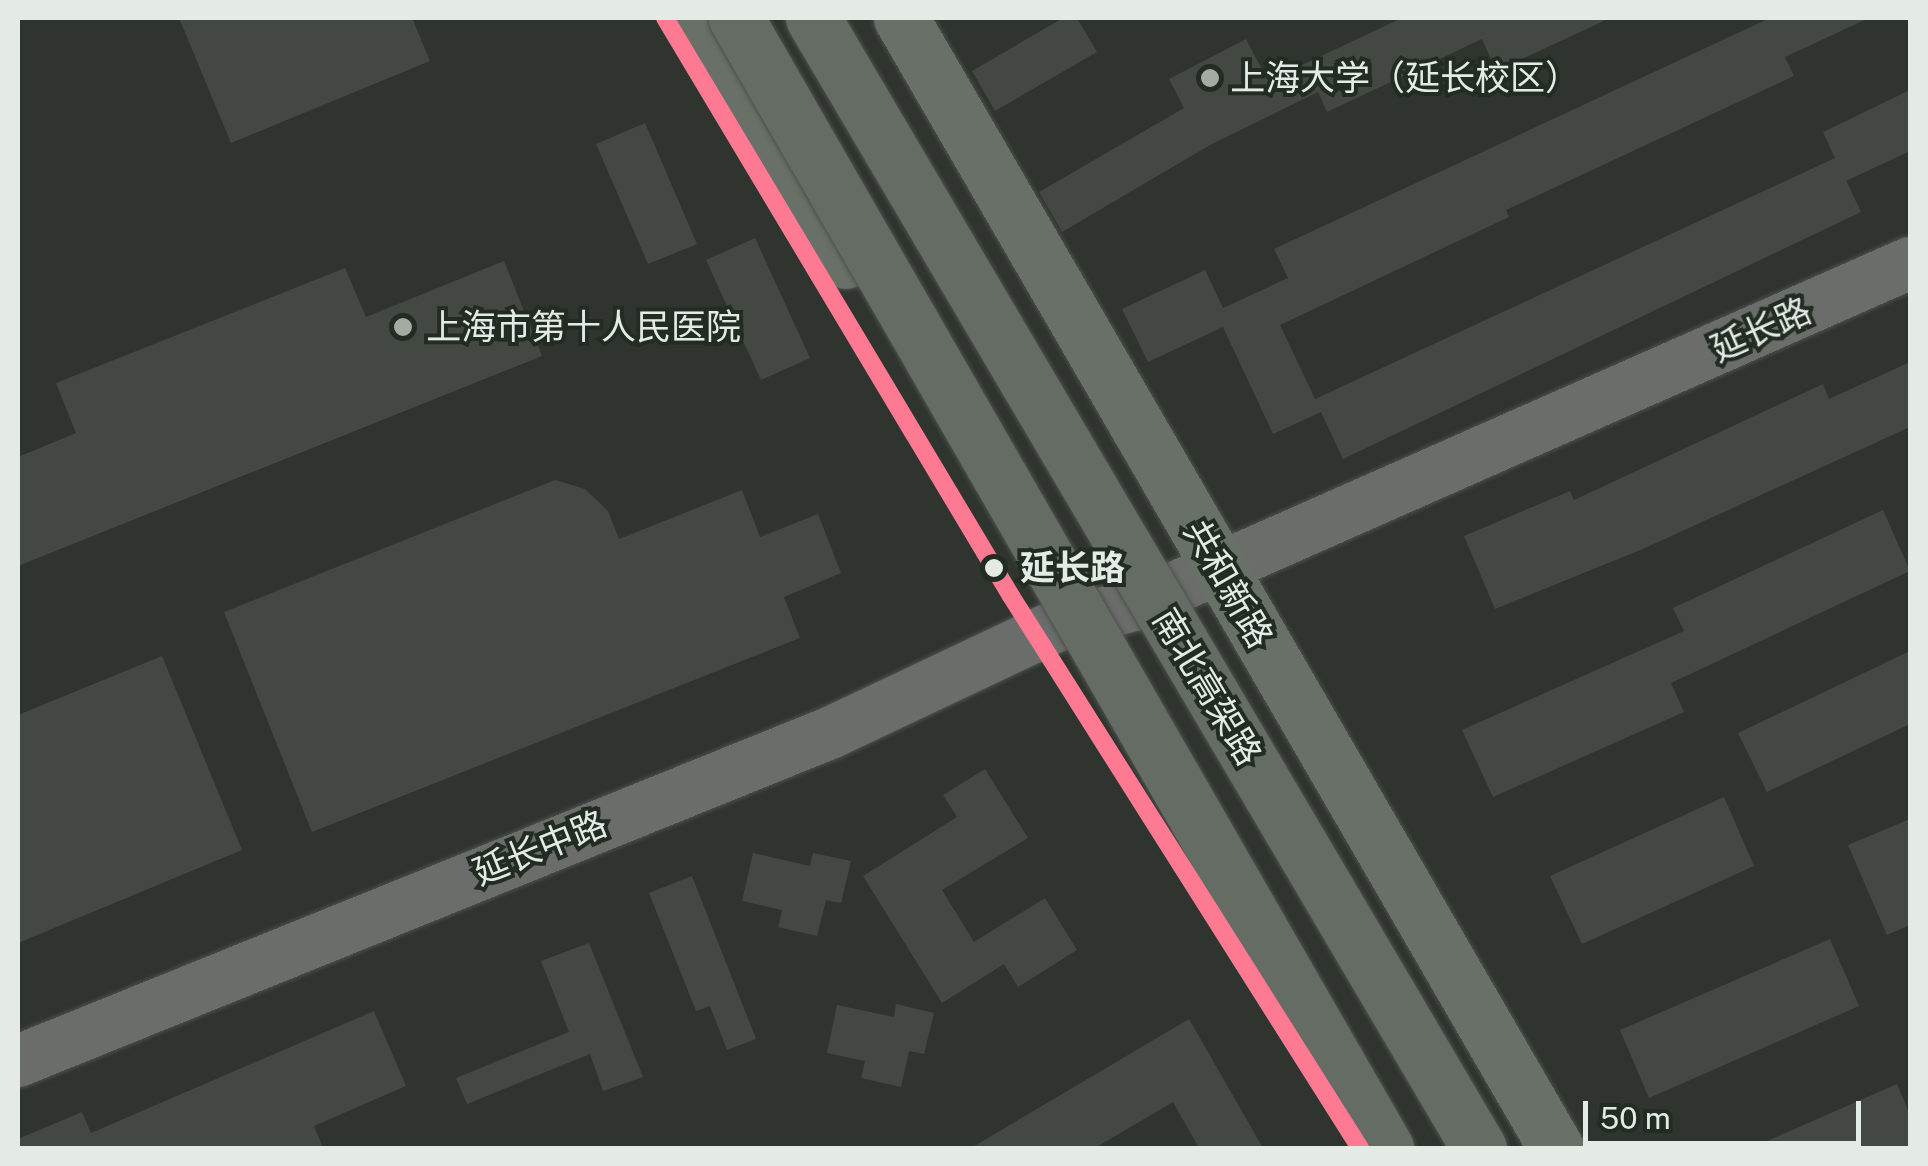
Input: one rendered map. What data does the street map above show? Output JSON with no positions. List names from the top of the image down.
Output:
{
  "streets": {
    "highway": ["南北高架路"],
    "main road": ["共和新路"],
    "street": ["延长路", "延长中路"]
  },
  "crossings": [
    ["延长路", "共和新路"],
    ["延长路", "延长中路"]
  ],
  "places": ["上海大学（延长校区）", "上海市第十人民医院", "延长路"],
  "scale_bar": "50 m"
}
